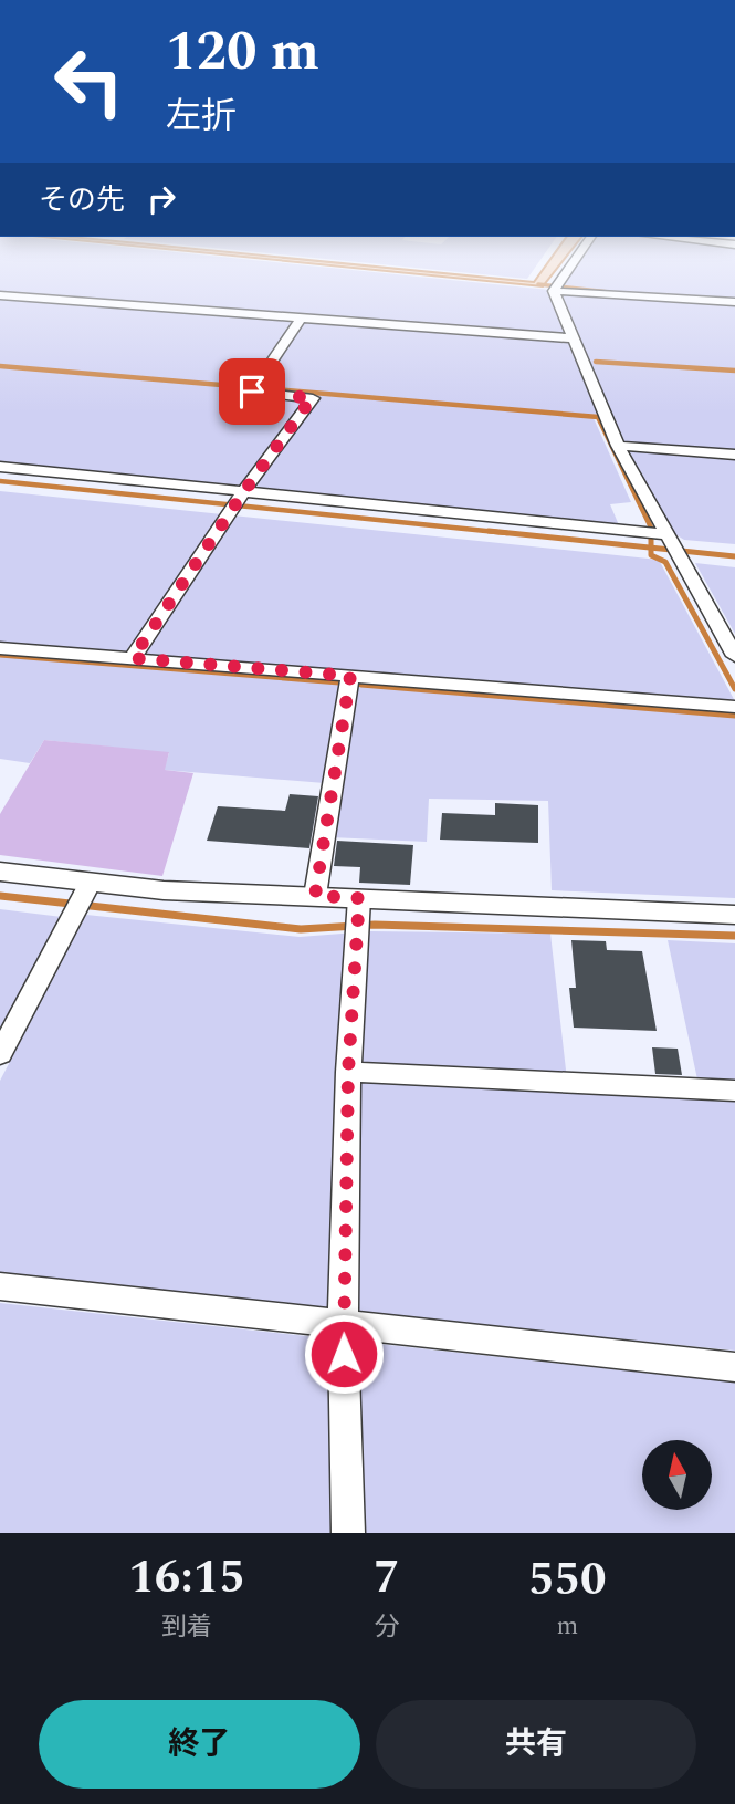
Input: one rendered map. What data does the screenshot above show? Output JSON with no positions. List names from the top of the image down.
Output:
{
  "north": "top",
  "page": {
    "turn": ["120 m", "左折"],
    "then": "その先",
    "eta": [
      "16:15",
      "到着",
      "7",
      "分",
      "550",
      "m"
    ],
    "buttons": ["終了", "共有"]
  }
}
